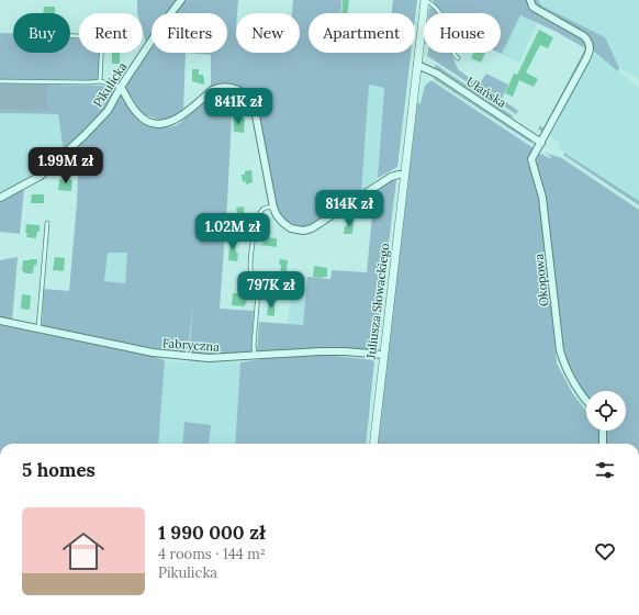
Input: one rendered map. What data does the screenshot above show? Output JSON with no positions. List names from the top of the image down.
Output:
{
  "streets": {
    "street": [
      "Pikulicka",
      "Ułańska",
      "Okopowa",
      "Juliusza Słowackiego",
      "Fabryczna"
    ]
  },
  "crossings": [
    ["Ułańska", "Okopowa"],
    ["Ułańska", "Juliusza Słowackiego"],
    ["Juliusza Słowackiego", "Fabryczna"]
  ],
  "page": {
    "chip": [
      "Buy",
      "Rent",
      "Filters",
      "New",
      "Apartment",
      "House"
    ],
    "price": [
      "841K zł",
      "1.99M zł",
      "814K zł",
      "1.02M zł",
      "797K zł"
    ],
    "heading": "5 homes",
    "list": [
      {
        "name": "1 990 000 zł",
        "note": "4 rooms · 144 m² · Pikulicka"
      }
    ]
  }
}
